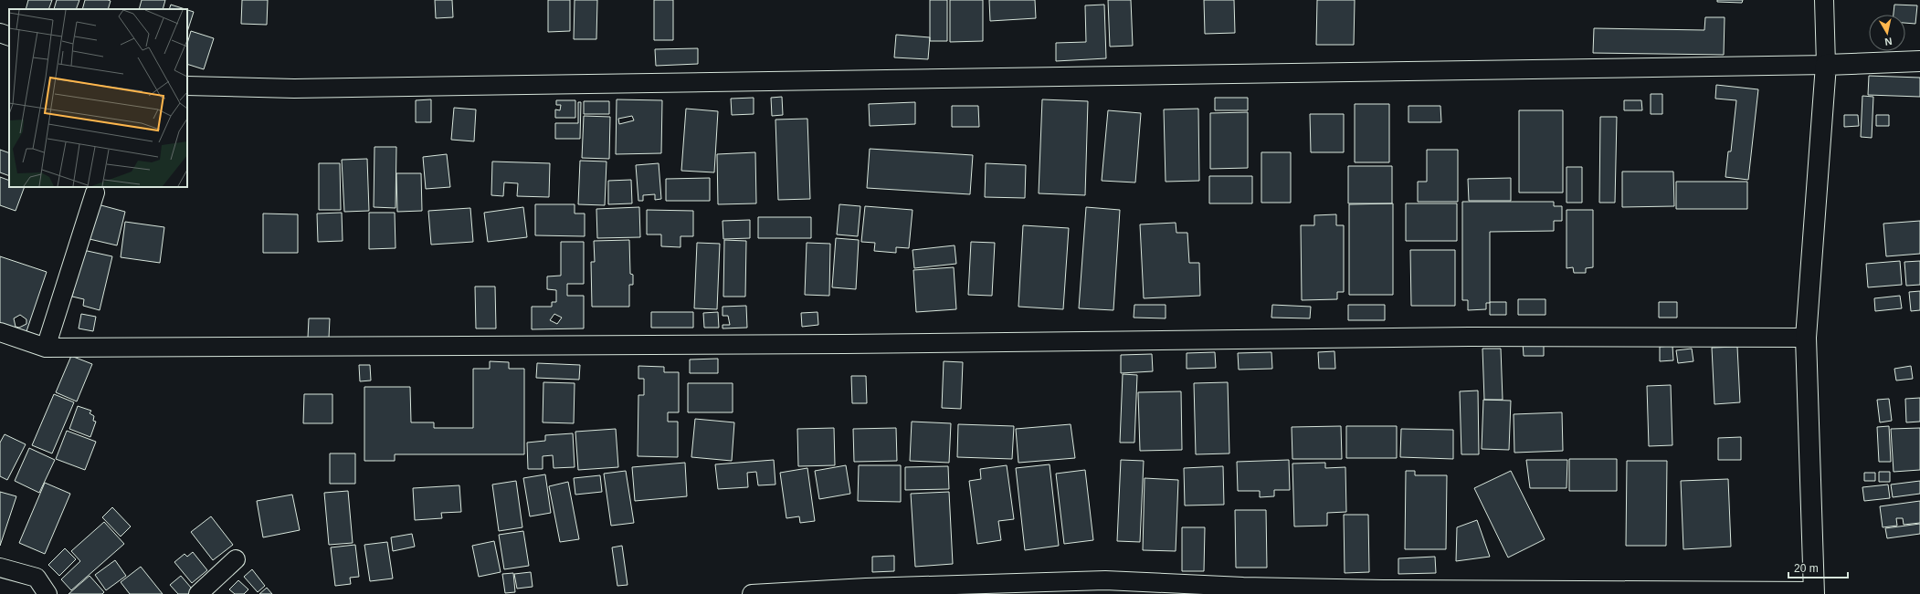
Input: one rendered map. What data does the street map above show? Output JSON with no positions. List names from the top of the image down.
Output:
{
  "scale_bar": "20 m",
  "north": "bottom"
}
